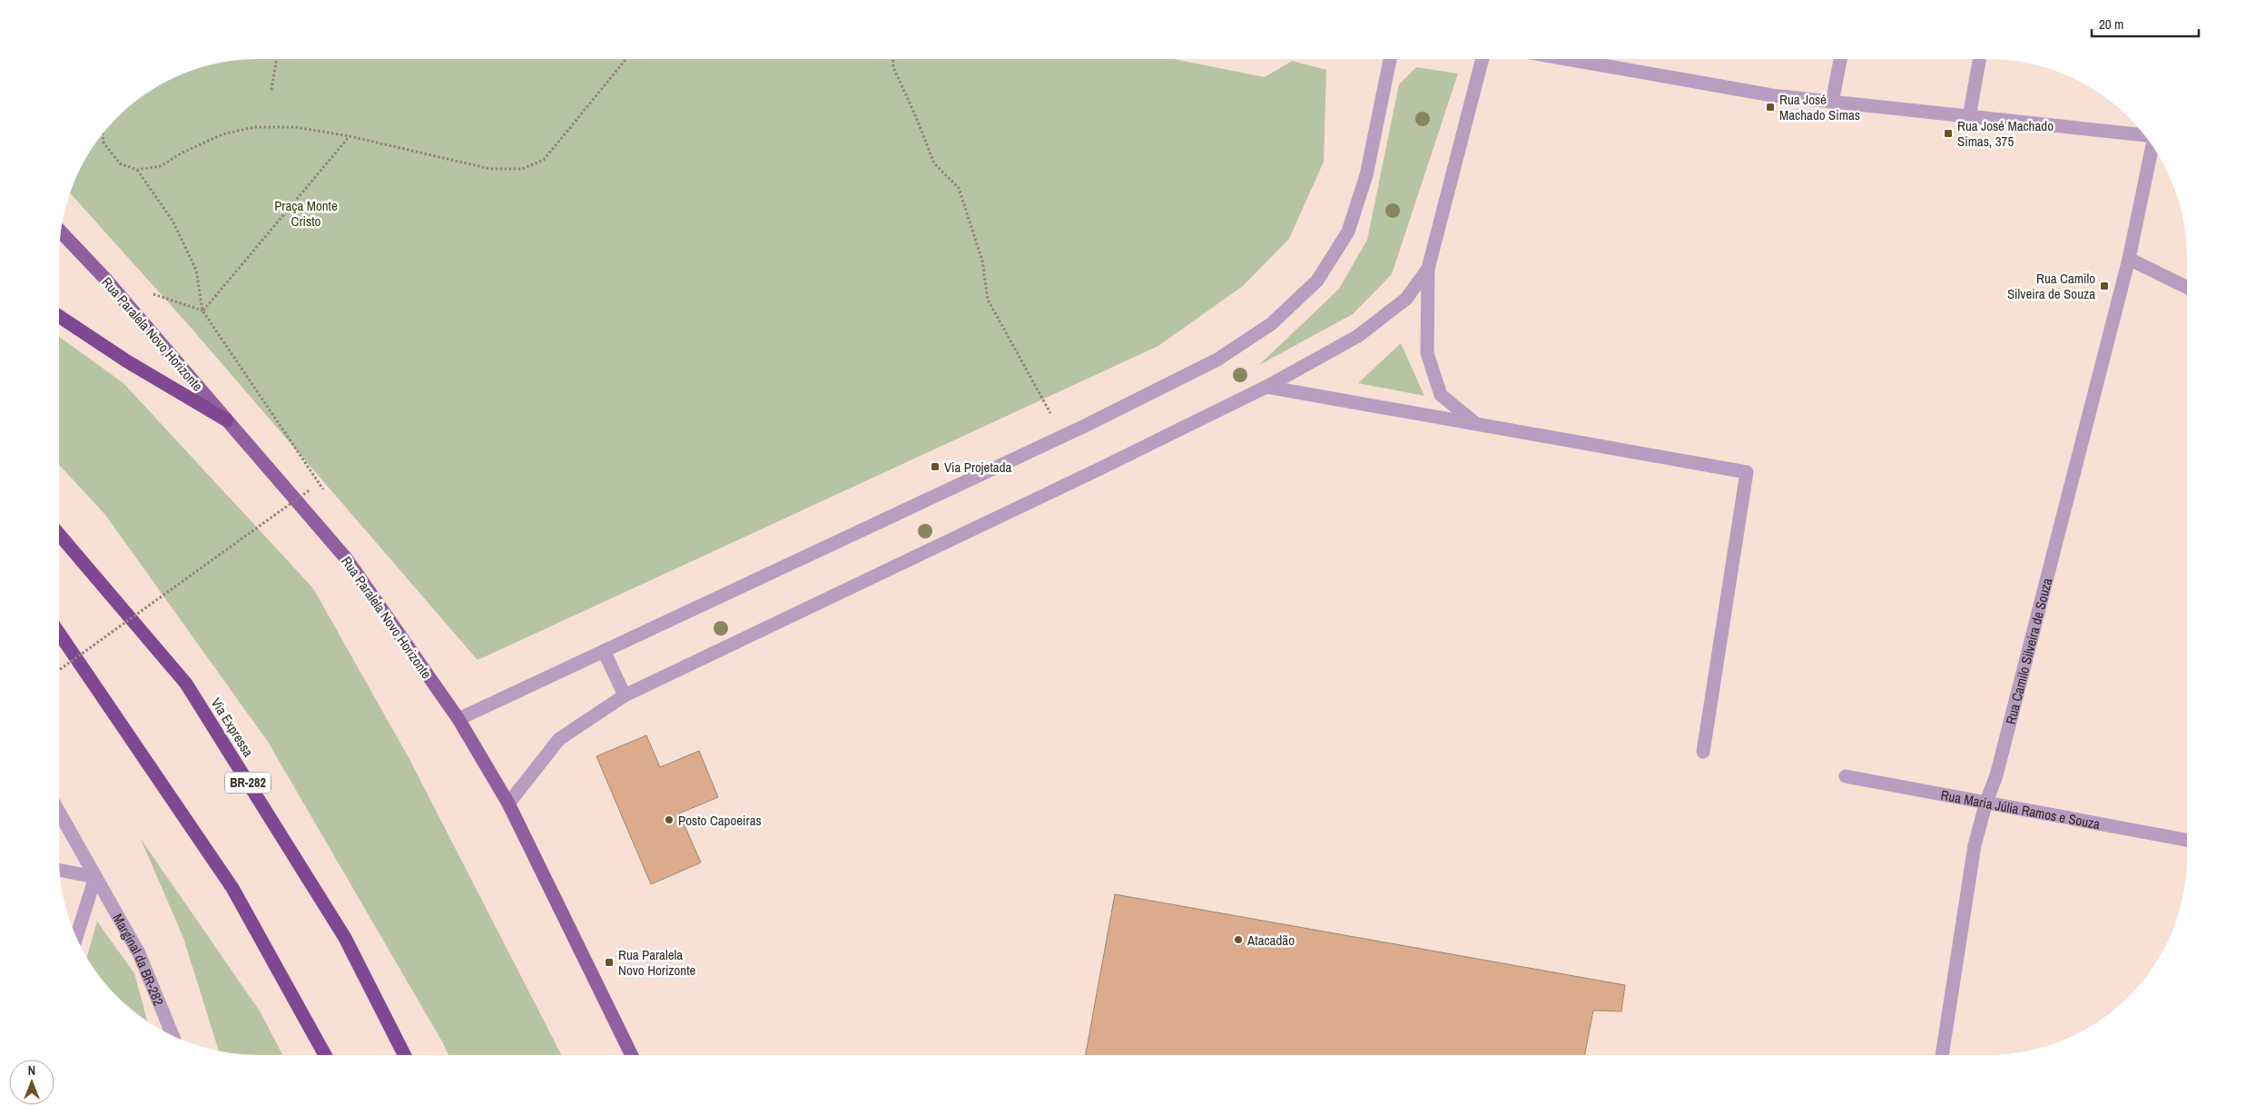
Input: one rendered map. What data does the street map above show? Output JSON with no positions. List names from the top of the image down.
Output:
{
  "streets": {
    "highway": ["Via Expressa", "BR-282"],
    "main road": ["Rua Paralela Novo Horizonte"],
    "street": ["Rua Camilo Silveira de Souza", "Rua Maria Júlia Ramos e Souza", "Marginal da BR-282"]
  },
  "crossings": [
    ["Rua Camilo Silveira de Souza", "Rua Maria Júlia Ramos e Souza"]
  ],
  "parks": ["Praça Monte Cristo"],
  "places": {
    "transit": [
      "Rua José Machado Simas",
      "Rua José Machado Simas, 375",
      "Rua Camilo Silveira de Souza",
      "Via Projetada",
      "Rua Paralela Novo Horizonte"
    ],
    "other": ["Posto Capoeiras", "Atacadão"]
  },
  "scale_bar": "20 m",
  "north": "top"
}
